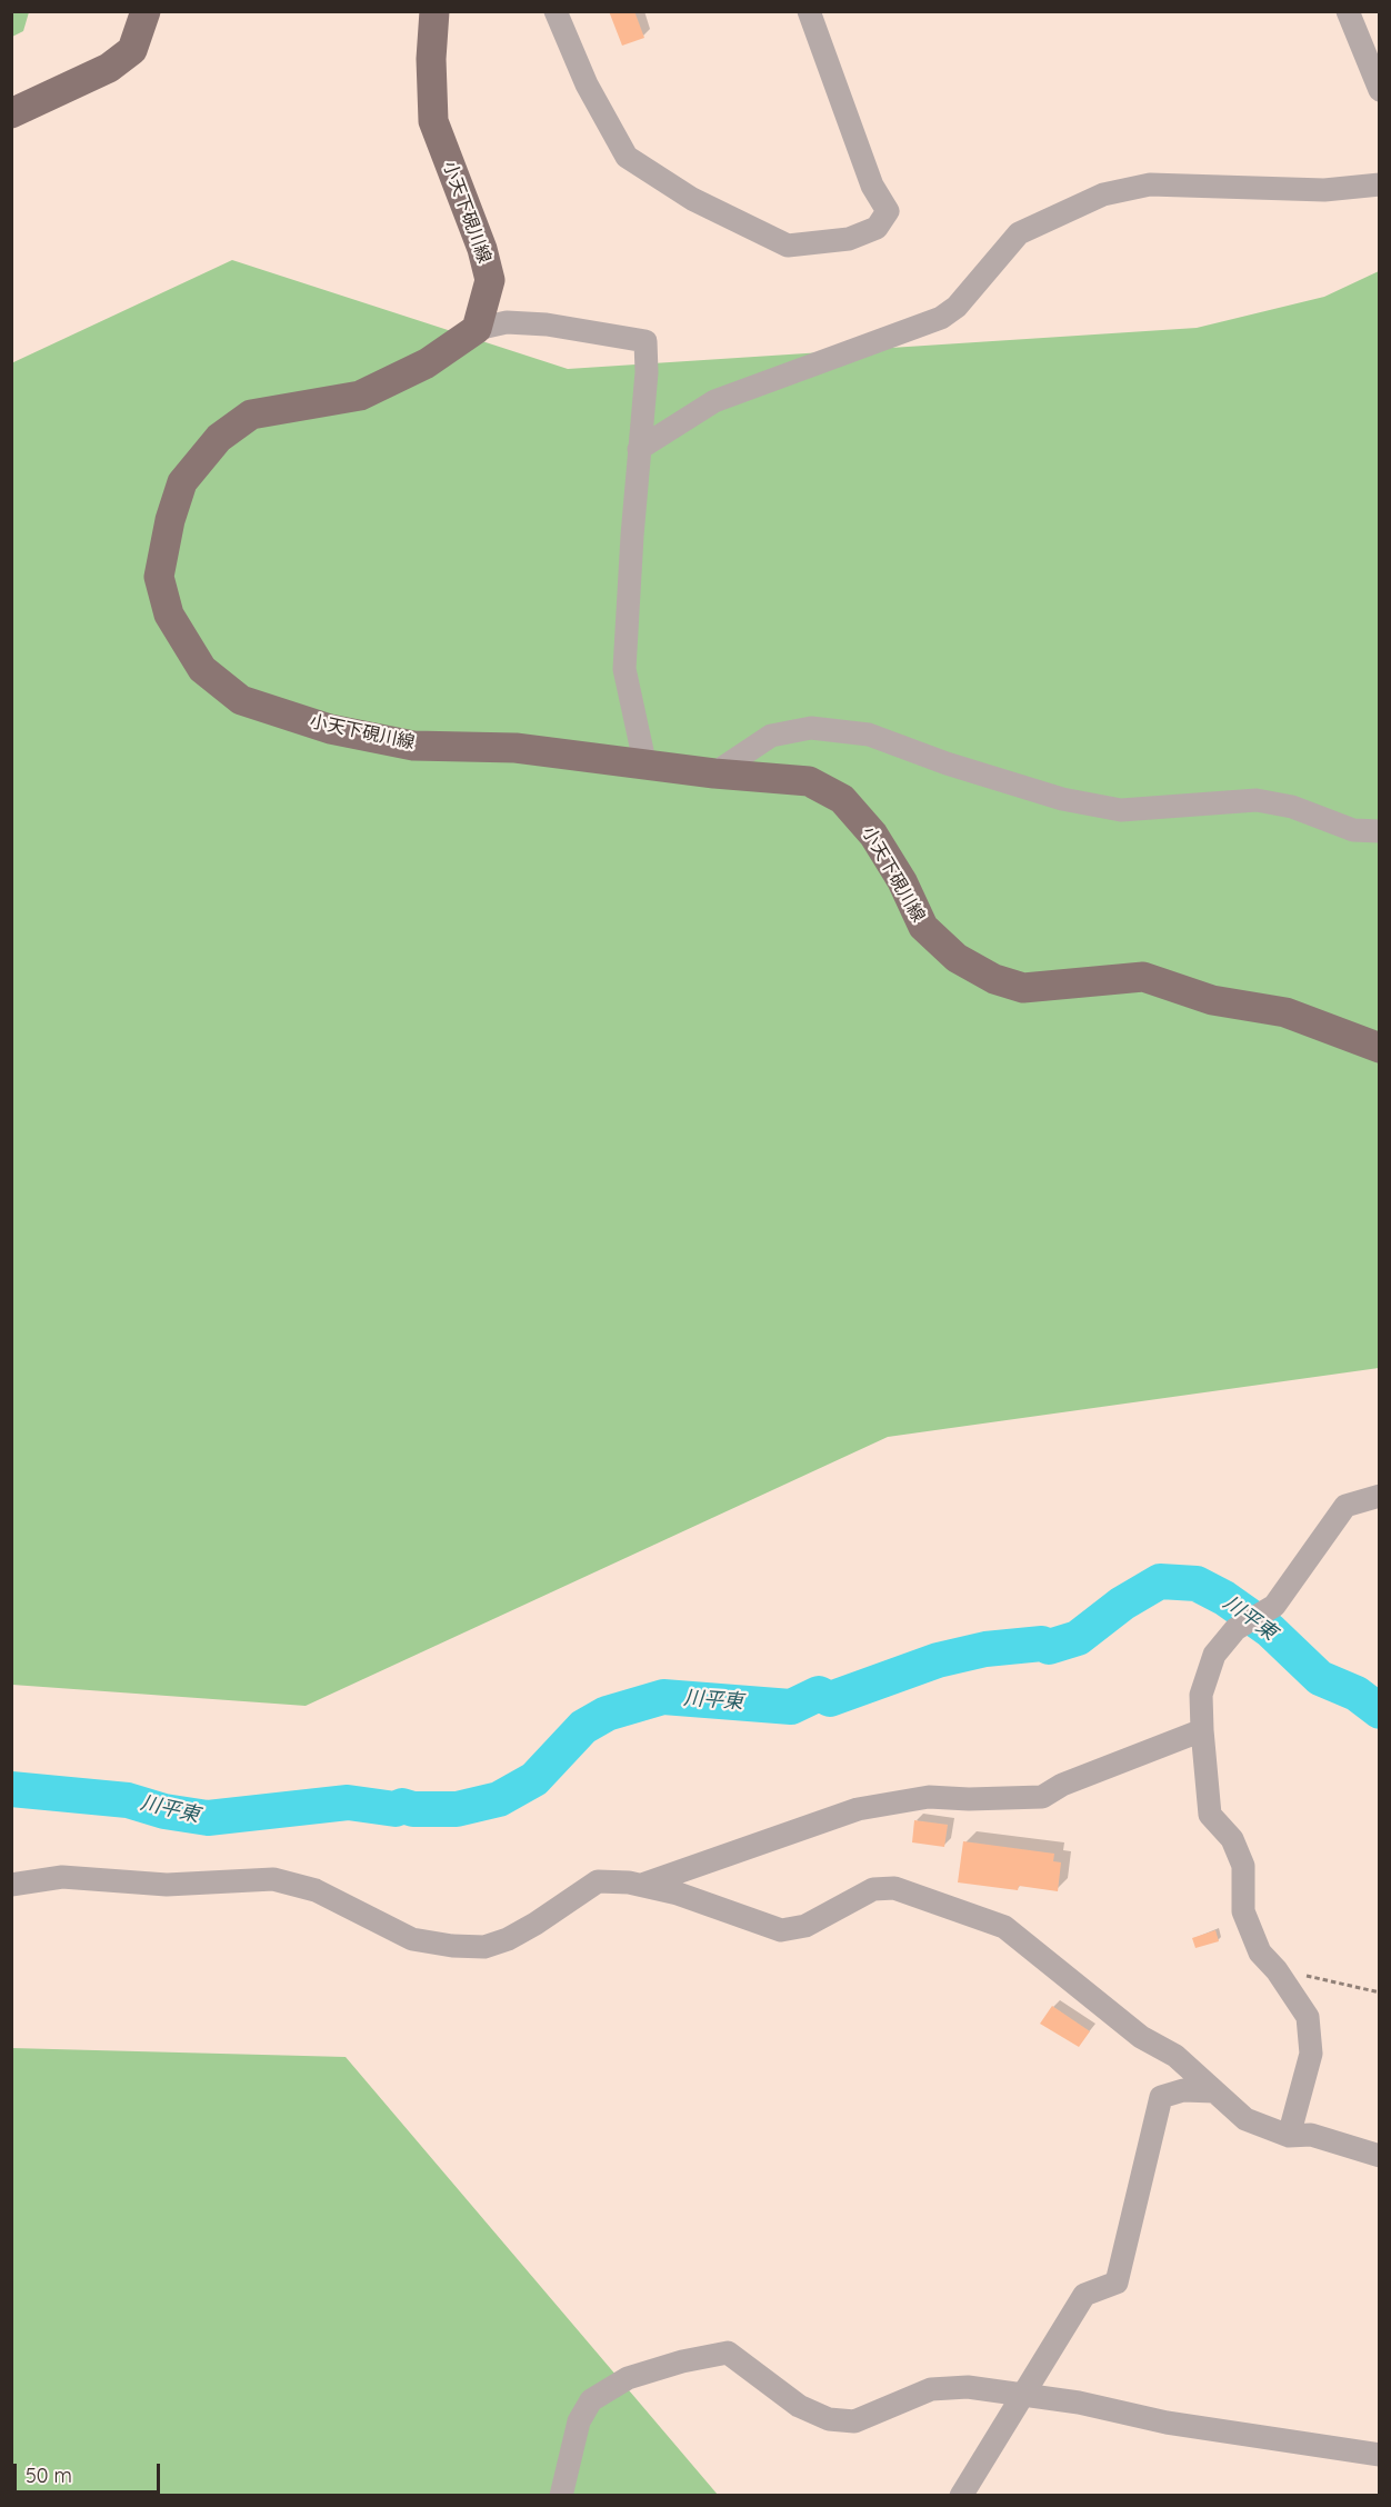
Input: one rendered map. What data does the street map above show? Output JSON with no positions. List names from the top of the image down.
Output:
{
  "streets": {
    "main road": ["小天下硯川線"]
  },
  "water": ["川平東"],
  "scale_bar": "50 m"
}
